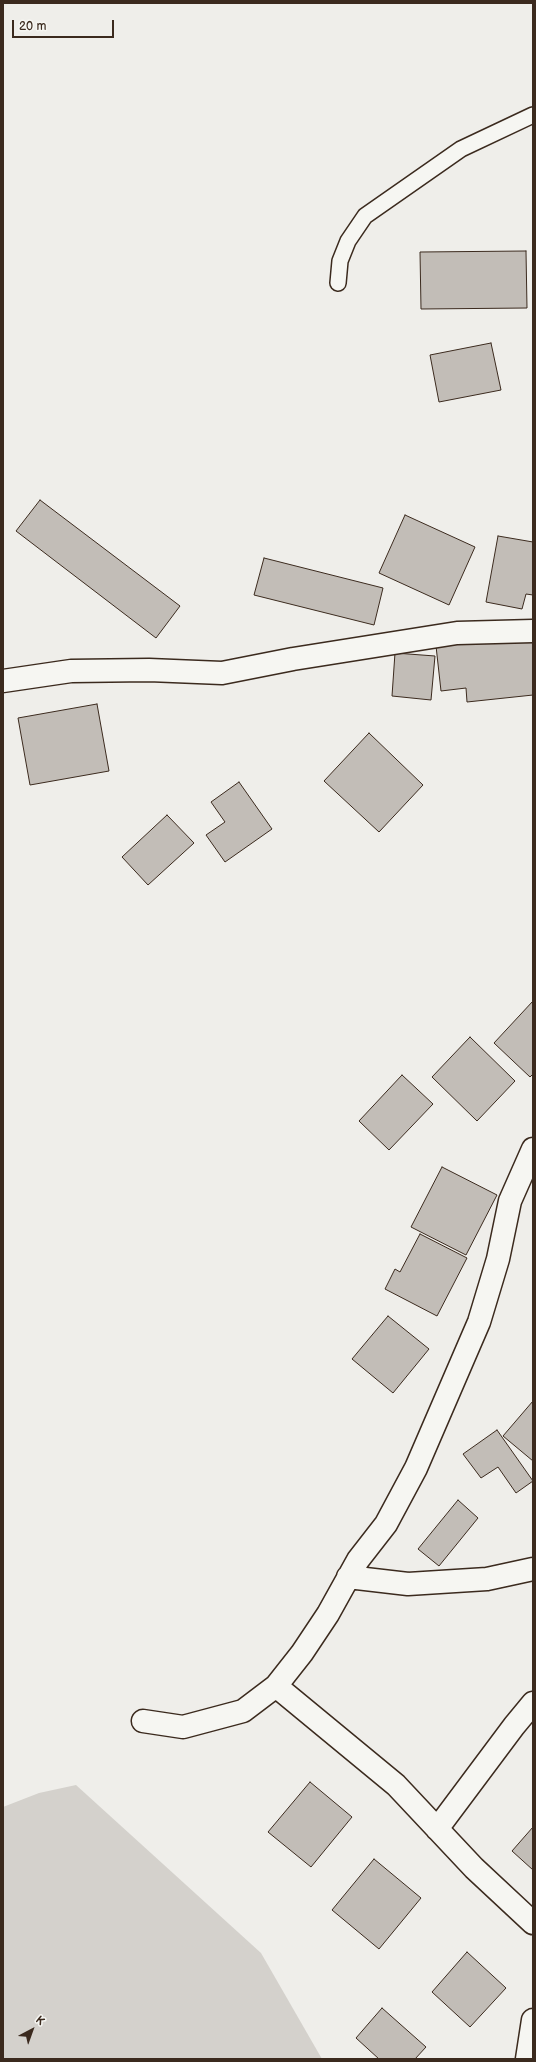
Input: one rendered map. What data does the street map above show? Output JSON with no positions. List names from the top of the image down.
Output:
{
  "scale_bar": "20 m",
  "north": "top right"
}
